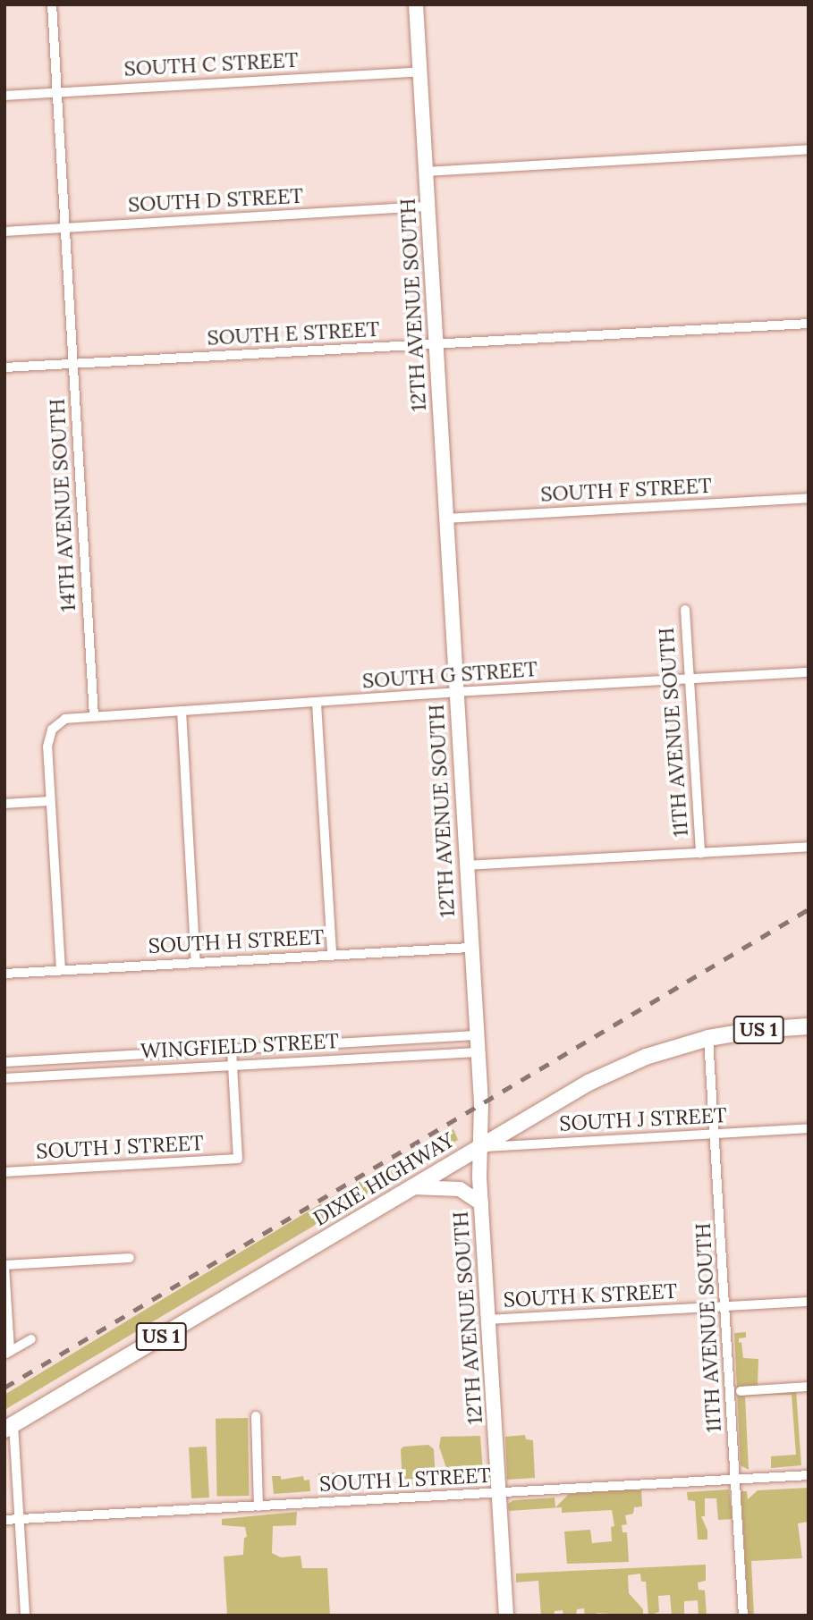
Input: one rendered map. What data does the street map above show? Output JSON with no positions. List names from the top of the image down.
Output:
{
  "streets": {
    "main road": ["US 1", "DIXIE HIGHWAY"],
    "street": [
      "SOUTH C STREET",
      "SOUTH D STREET",
      "12TH AVENUE SOUTH",
      "SOUTH E STREET",
      "SOUTH F STREET",
      "14TH AVENUE SOUTH",
      "SOUTH G STREET",
      "11TH AVENUE SOUTH",
      "SOUTH H STREET",
      "WINGFIELD STREET",
      "SOUTH J STREET",
      "SOUTH K STREET",
      "SOUTH L STREET"
    ]
  },
  "crossings": [
    ["SOUTH C STREET", "12TH AVENUE SOUTH"],
    ["SOUTH C STREET", "14TH AVENUE SOUTH"],
    ["SOUTH D STREET", "12TH AVENUE SOUTH"],
    ["SOUTH D STREET", "14TH AVENUE SOUTH"],
    ["12TH AVENUE SOUTH", "SOUTH E STREET"],
    ["12TH AVENUE SOUTH", "SOUTH F STREET"],
    ["12TH AVENUE SOUTH", "SOUTH G STREET"],
    ["12TH AVENUE SOUTH", "SOUTH H STREET"],
    ["12TH AVENUE SOUTH", "WINGFIELD STREET"],
    ["12TH AVENUE SOUTH", "SOUTH J STREET"],
    ["12TH AVENUE SOUTH", "DIXIE HIGHWAY"],
    ["12TH AVENUE SOUTH", "SOUTH K STREET"],
    ["12TH AVENUE SOUTH", "SOUTH L STREET"],
    ["SOUTH E STREET", "14TH AVENUE SOUTH"],
    ["14TH AVENUE SOUTH", "SOUTH G STREET"],
    ["SOUTH G STREET", "11TH AVENUE SOUTH"],
    ["11TH AVENUE SOUTH", "SOUTH J STREET"],
    ["11TH AVENUE SOUTH", "DIXIE HIGHWAY"],
    ["11TH AVENUE SOUTH", "SOUTH K STREET"],
    ["11TH AVENUE SOUTH", "SOUTH L STREET"],
    ["WINGFIELD STREET", "SOUTH J STREET"],
    ["SOUTH J STREET", "DIXIE HIGHWAY"]
  ]
}
